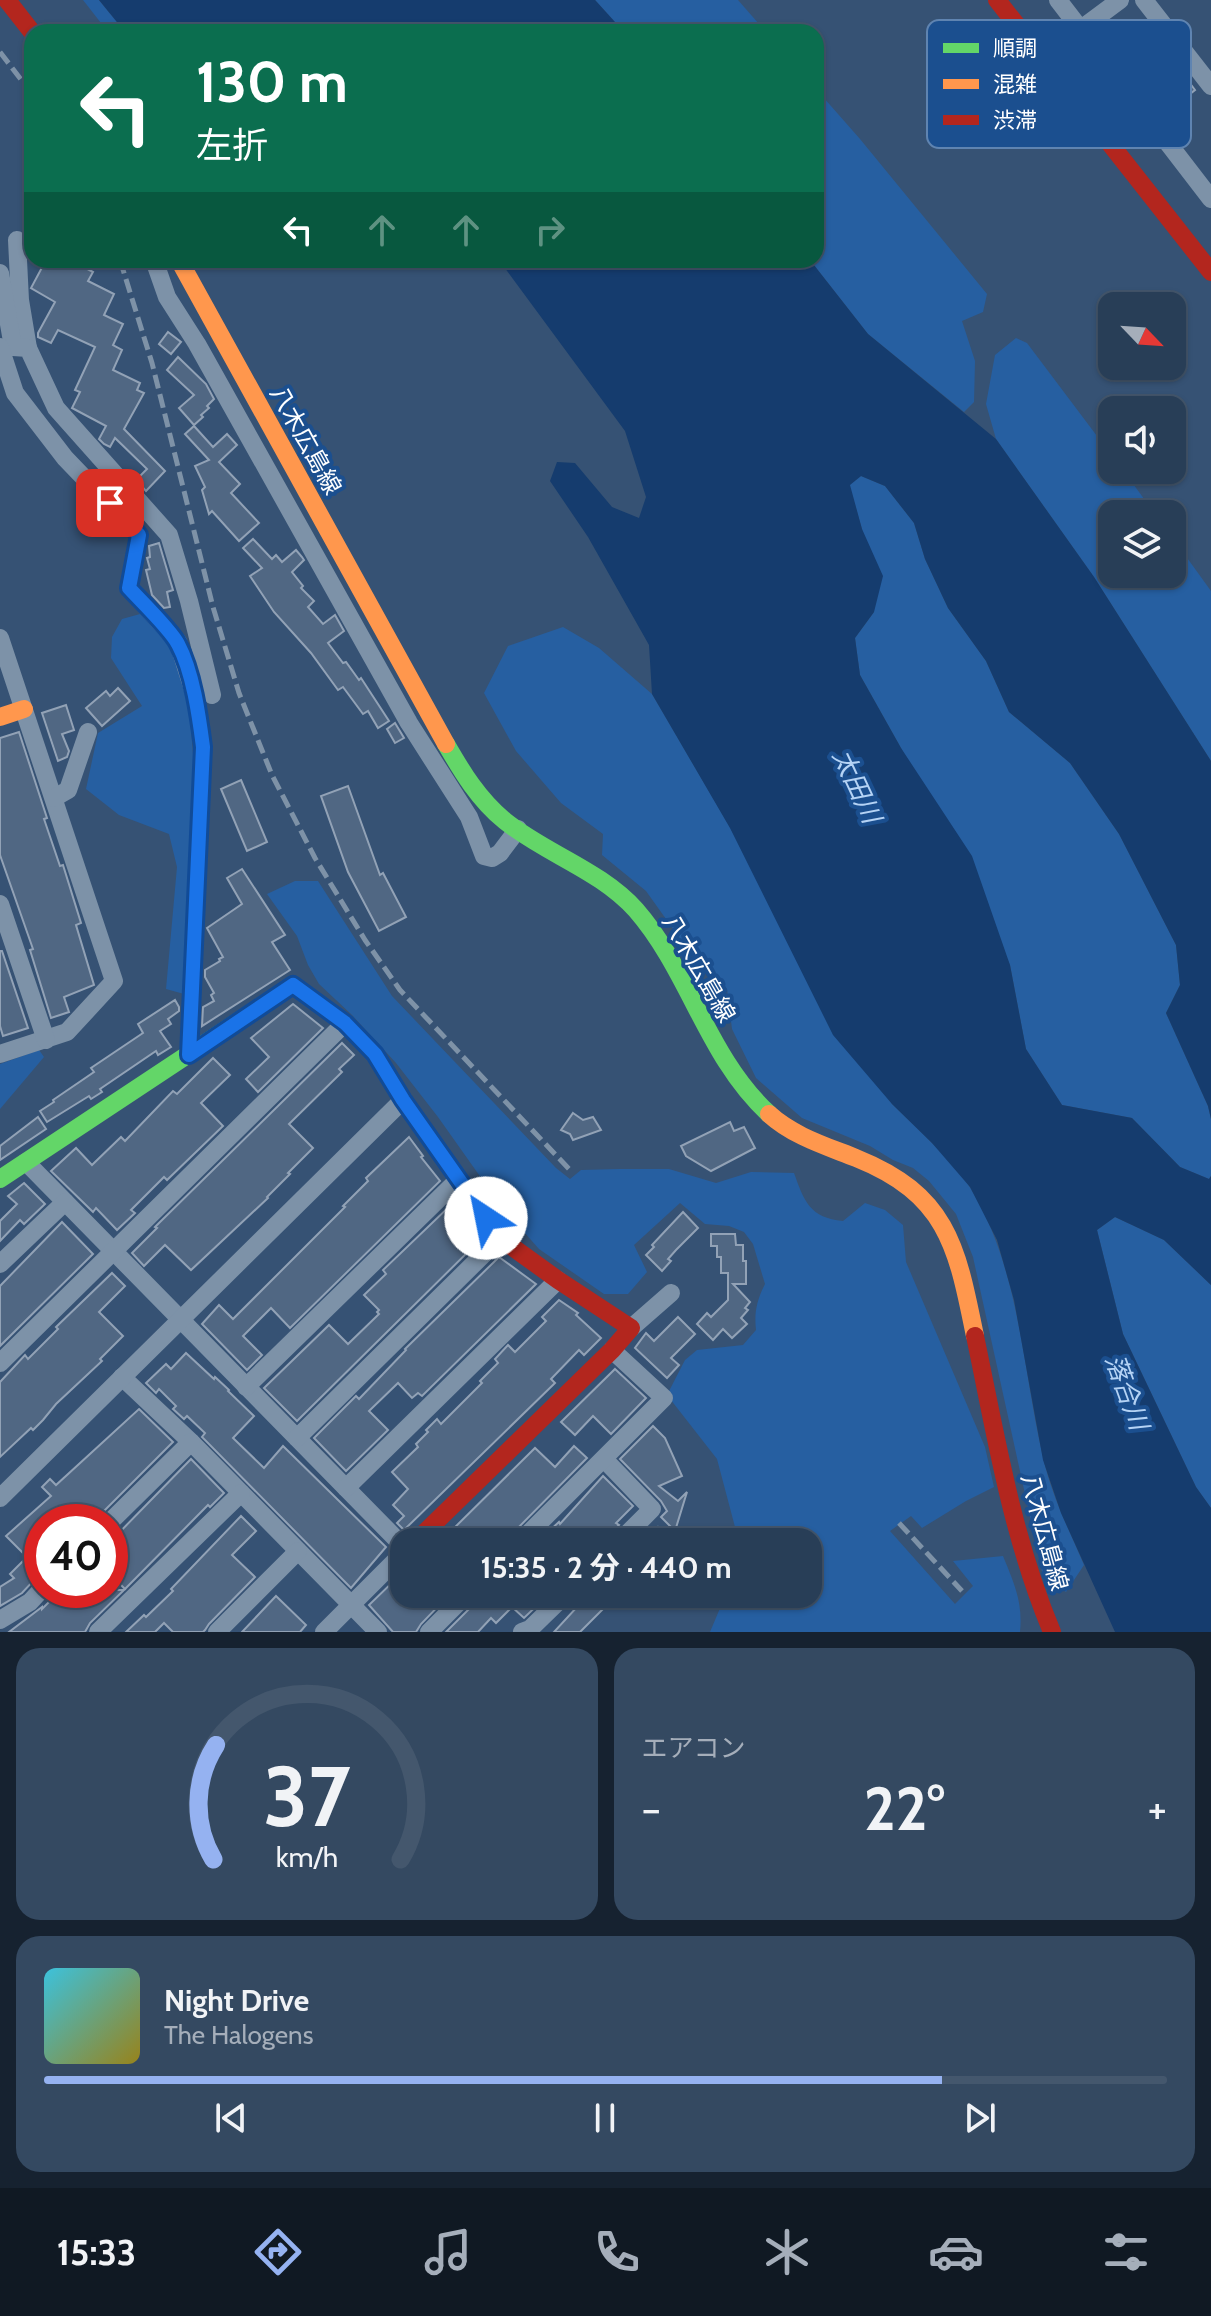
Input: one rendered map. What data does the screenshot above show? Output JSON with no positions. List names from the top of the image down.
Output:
{
  "streets": {
    "main road": ["八木広島線"]
  },
  "water": ["太田川", "落合川"],
  "legend": ["順調", "混雑", "渋滞"],
  "north": "bottom right",
  "page": {
    "turn": ["130 m", "左折"],
    "limit": "40",
    "trip": "15:35 · 2 分 · 440 m",
    "tile": "エアコン",
    "heat": ["−", "22°", "+"],
    "song": ["Night Drive", "The Halogens"],
    "tabs": "15:33",
    "gauge": ["37", "km/h"]
  }
}
